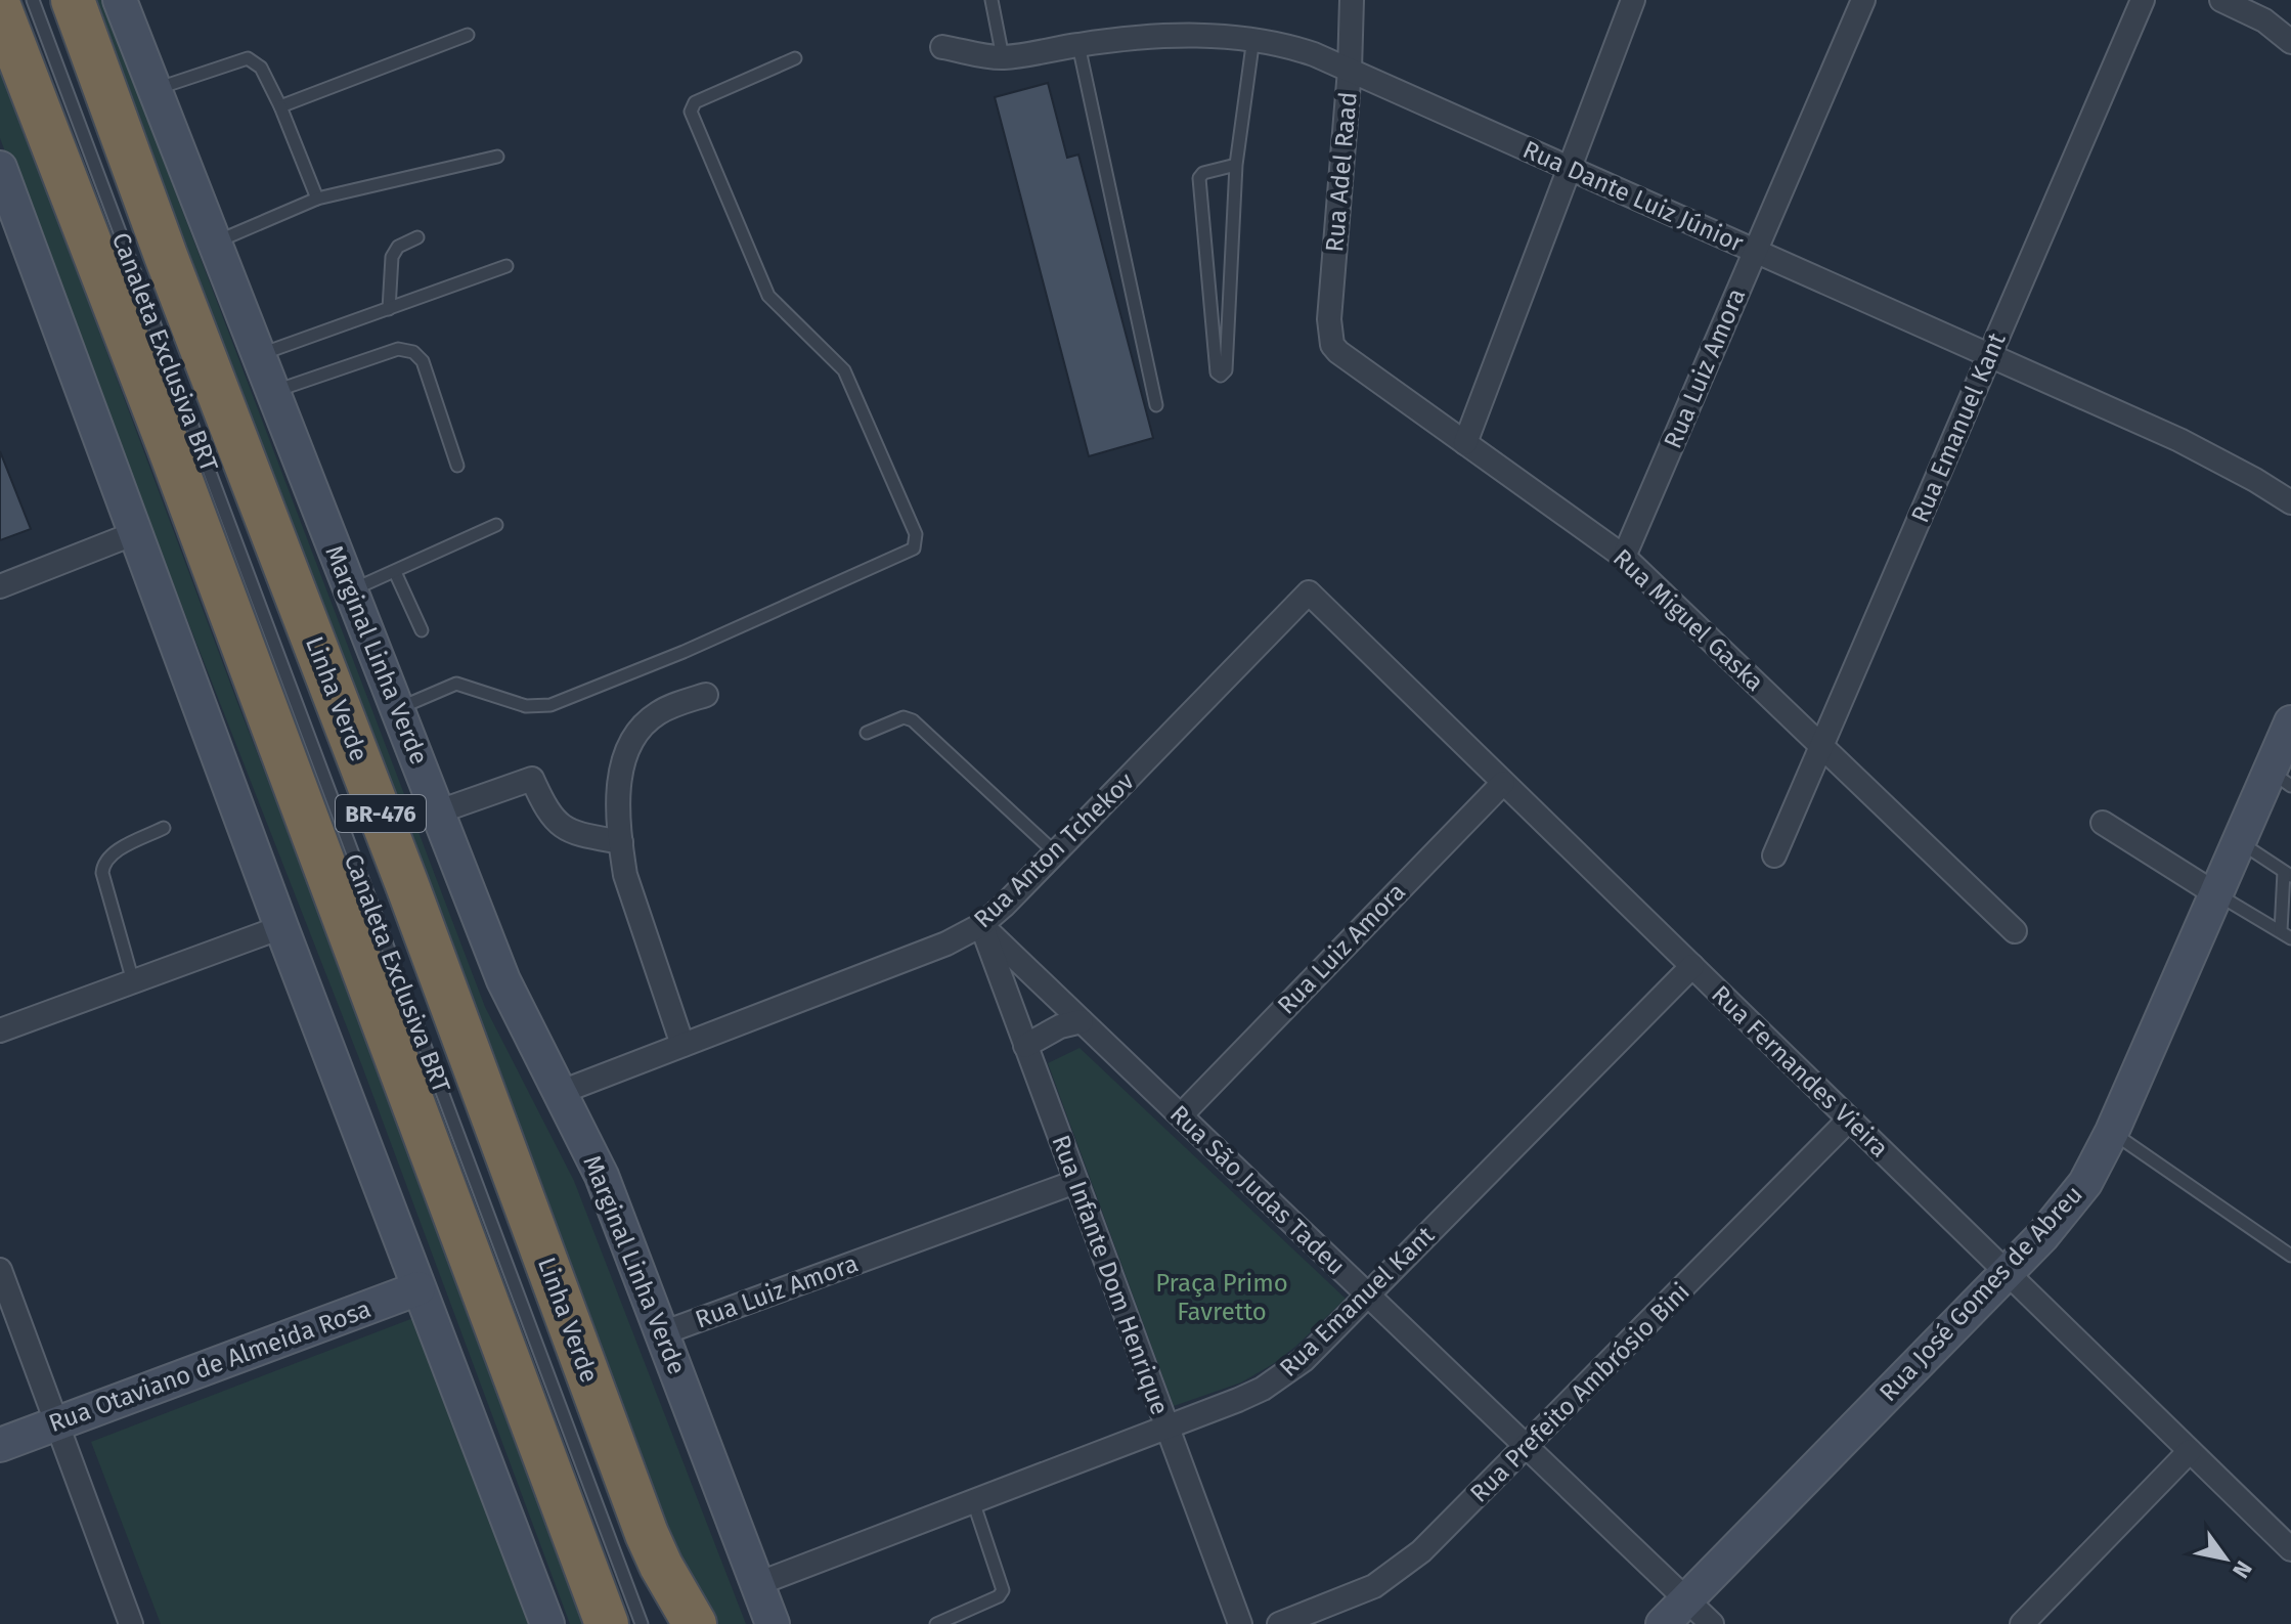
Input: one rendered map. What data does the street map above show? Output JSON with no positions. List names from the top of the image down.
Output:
{
  "streets": {
    "highway": ["Linha Verde", "BR-476"],
    "main road": ["Marginal Linha Verde", "Rua José Gomes de Abreu", "Rua Otaviano de Almeida Rosa"],
    "street": [
      "Rua Adel Raad",
      "Rua Dante Luiz Júnior",
      "Rua Luiz Amora",
      "Rua Emanuel Kant",
      "Rua Miguel Gaska",
      "Rua Anton Tchekov",
      "Rua Fernandes Vieira",
      "Rua São Judas Tadeu",
      "Rua Infante Dom Henrique",
      "Rua Prefeito Ambrósio Bini"
    ],
    "lane": ["Canaleta Exclusiva BRT"]
  },
  "crossings": [
    ["Rua Adel Raad", "Rua Dante Luiz Júnior"],
    ["Rua Adel Raad", "Rua Miguel Gaska"],
    ["Rua Dante Luiz Júnior", "Rua Luiz Amora"],
    ["Rua Dante Luiz Júnior", "Rua Emanuel Kant"],
    ["Rua Luiz Amora", "Rua Miguel Gaska"],
    ["Rua Luiz Amora", "Marginal Linha Verde"],
    ["Rua Luiz Amora", "Rua Fernandes Vieira"],
    ["Rua Luiz Amora", "Rua São Judas Tadeu"],
    ["Rua Luiz Amora", "Rua Infante Dom Henrique"],
    ["Rua Emanuel Kant", "Rua Miguel Gaska"],
    ["Rua Emanuel Kant", "Marginal Linha Verde"],
    ["Rua Emanuel Kant", "Rua Fernandes Vieira"],
    ["Rua Emanuel Kant", "Rua São Judas Tadeu"],
    ["Rua Emanuel Kant", "Rua Infante Dom Henrique"],
    ["Marginal Linha Verde", "Rua Anton Tchekov"],
    ["Rua Anton Tchekov", "Rua Fernandes Vieira"],
    ["Rua Anton Tchekov", "Rua São Judas Tadeu"],
    ["Rua Anton Tchekov", "Rua Infante Dom Henrique"],
    ["Rua Fernandes Vieira", "Rua José Gomes de Abreu"],
    ["Rua Fernandes Vieira", "Rua Prefeito Ambrósio Bini"],
    ["Rua São Judas Tadeu", "Rua Infante Dom Henrique"],
    ["Rua São Judas Tadeu", "Rua José Gomes de Abreu"],
    ["Rua São Judas Tadeu", "Rua Prefeito Ambrósio Bini"]
  ],
  "parks": ["Praça Primo Favretto"],
  "north": "bottom right"
}
